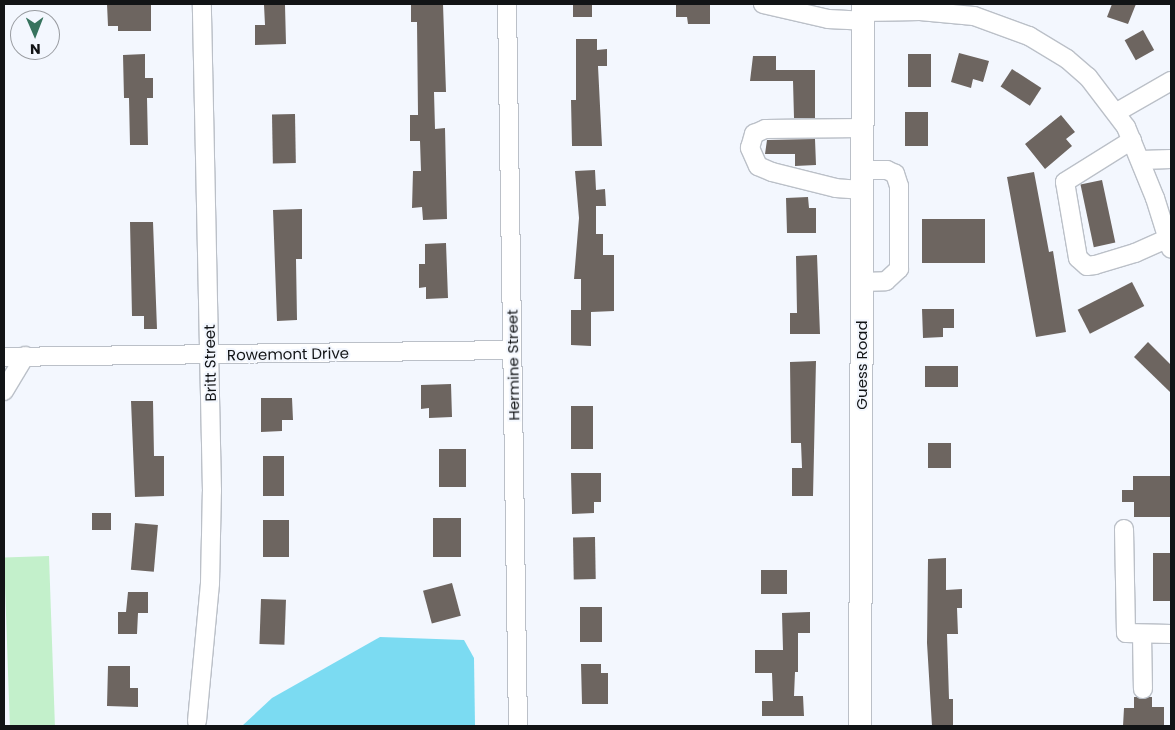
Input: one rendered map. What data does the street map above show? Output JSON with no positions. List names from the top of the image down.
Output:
{
  "streets": {
    "main road": ["Guess Road"],
    "street": ["Rowemont Drive", "Britt Street", "Hermine Street"]
  },
  "crossings": [
    ["Rowemont Drive", "Britt Street"],
    ["Rowemont Drive", "Hermine Street"]
  ],
  "north": "bottom"
}
